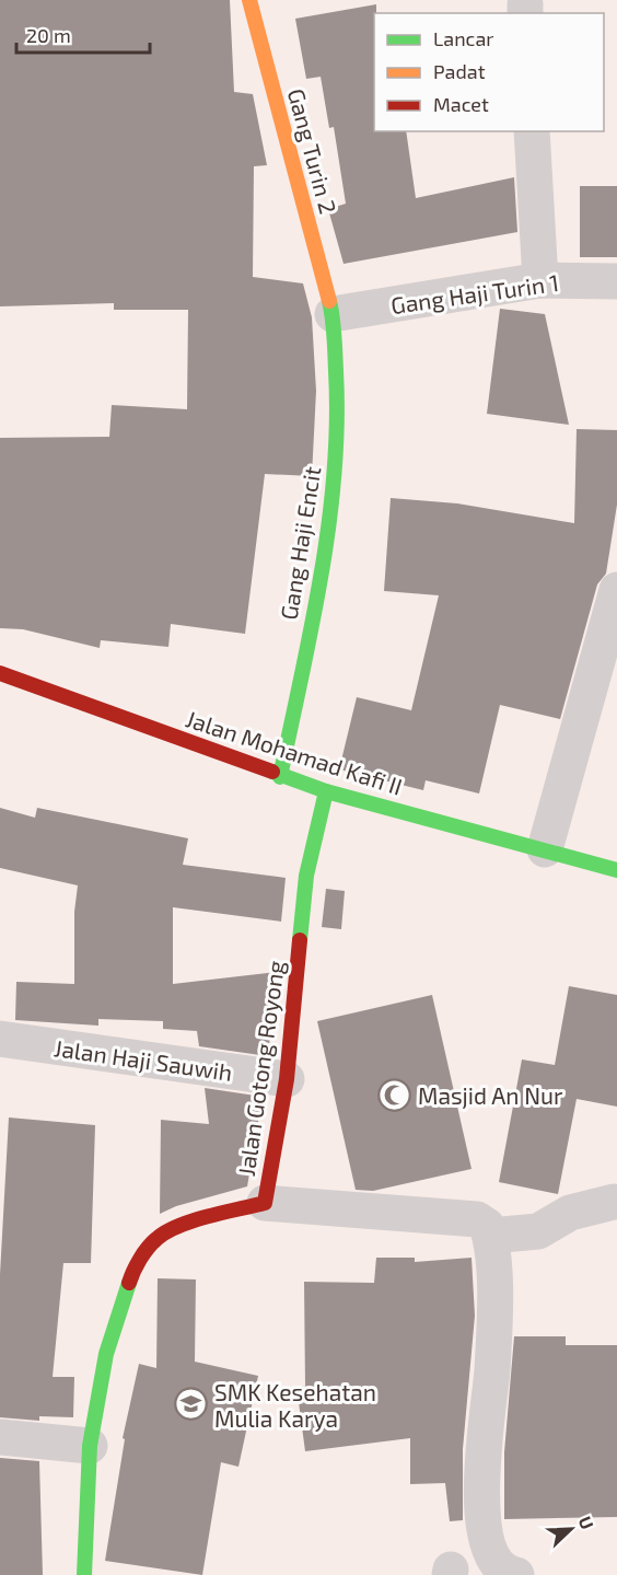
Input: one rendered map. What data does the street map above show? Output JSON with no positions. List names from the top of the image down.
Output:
{
  "streets": {
    "street": [
      "Gang Turin 2",
      "Gang Haji Turin 1",
      "Gang Haji Encit",
      "Jalan Mohamad Kafi II",
      "Jalan Haji Sauwih",
      "Jalan Gotong Royong"
    ]
  },
  "crossings": [
    ["Gang Turin 2", "Gang Haji Turin 1"],
    ["Gang Turin 2", "Gang Haji Encit"],
    ["Gang Haji Turin 1", "Gang Haji Encit"],
    ["Gang Haji Encit", "Jalan Mohamad Kafi II"],
    ["Jalan Mohamad Kafi II", "Jalan Gotong Royong"],
    ["Jalan Haji Sauwih", "Jalan Gotong Royong"]
  ],
  "places": {
    "mosque": ["Masjid An Nur"],
    "school or university": ["SMK Kesehatan Mulia Karya"]
  },
  "legend": ["Lancar", "Padat", "Macet"],
  "scale_bar": "20 m",
  "north": "top right"
}
